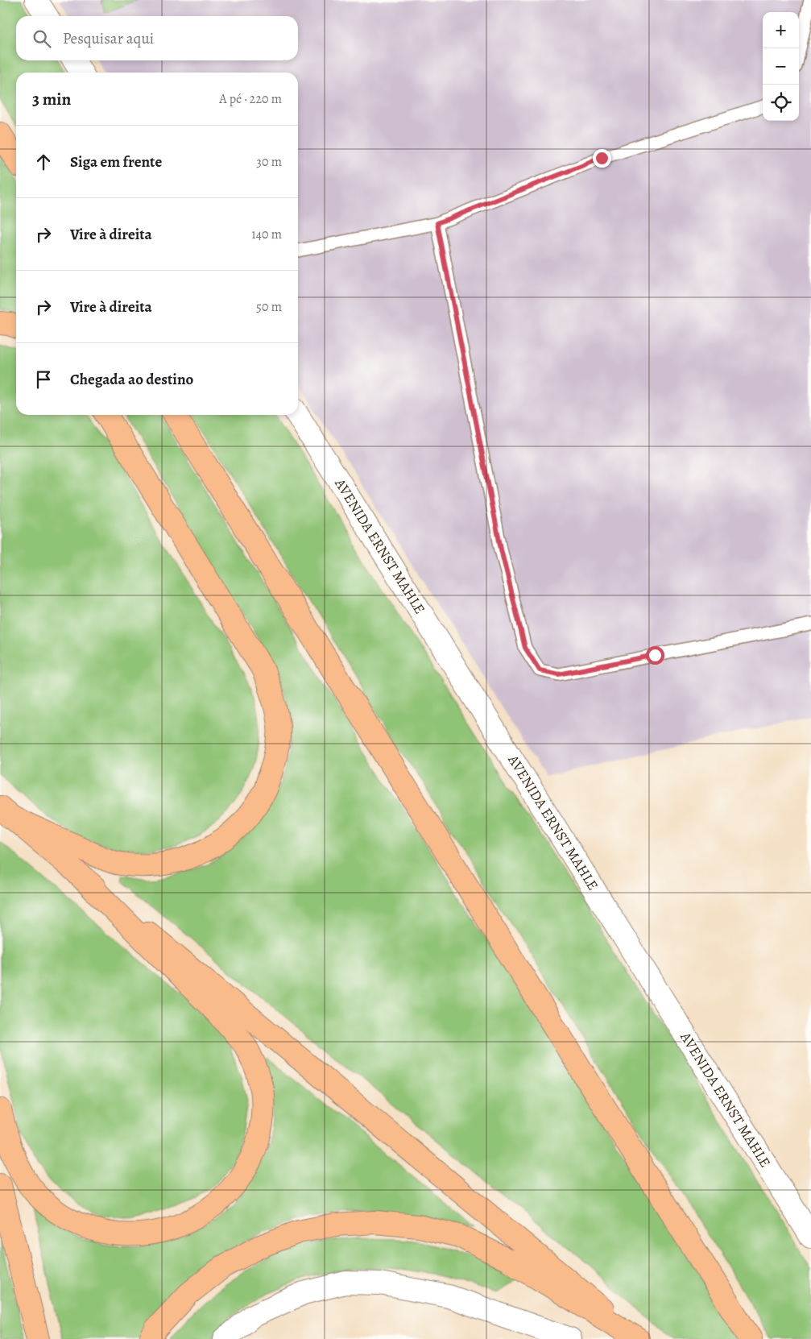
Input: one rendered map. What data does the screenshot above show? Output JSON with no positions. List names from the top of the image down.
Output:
{
  "streets": {
    "street": ["AVENIDA ERNST MAHLE"]
  },
  "page": {
    "map_buttons": ["+", "−"],
    "search": "Pesquisar aqui",
    "heading": ["3 min", "A pé · 220 m"],
    "list": [
      ["Siga em frente", "30 m"],
      ["Vire à direita", "140 m"],
      ["Vire à direita", "50 m"],
      "Chegada ao destino"
    ]
  }
}
